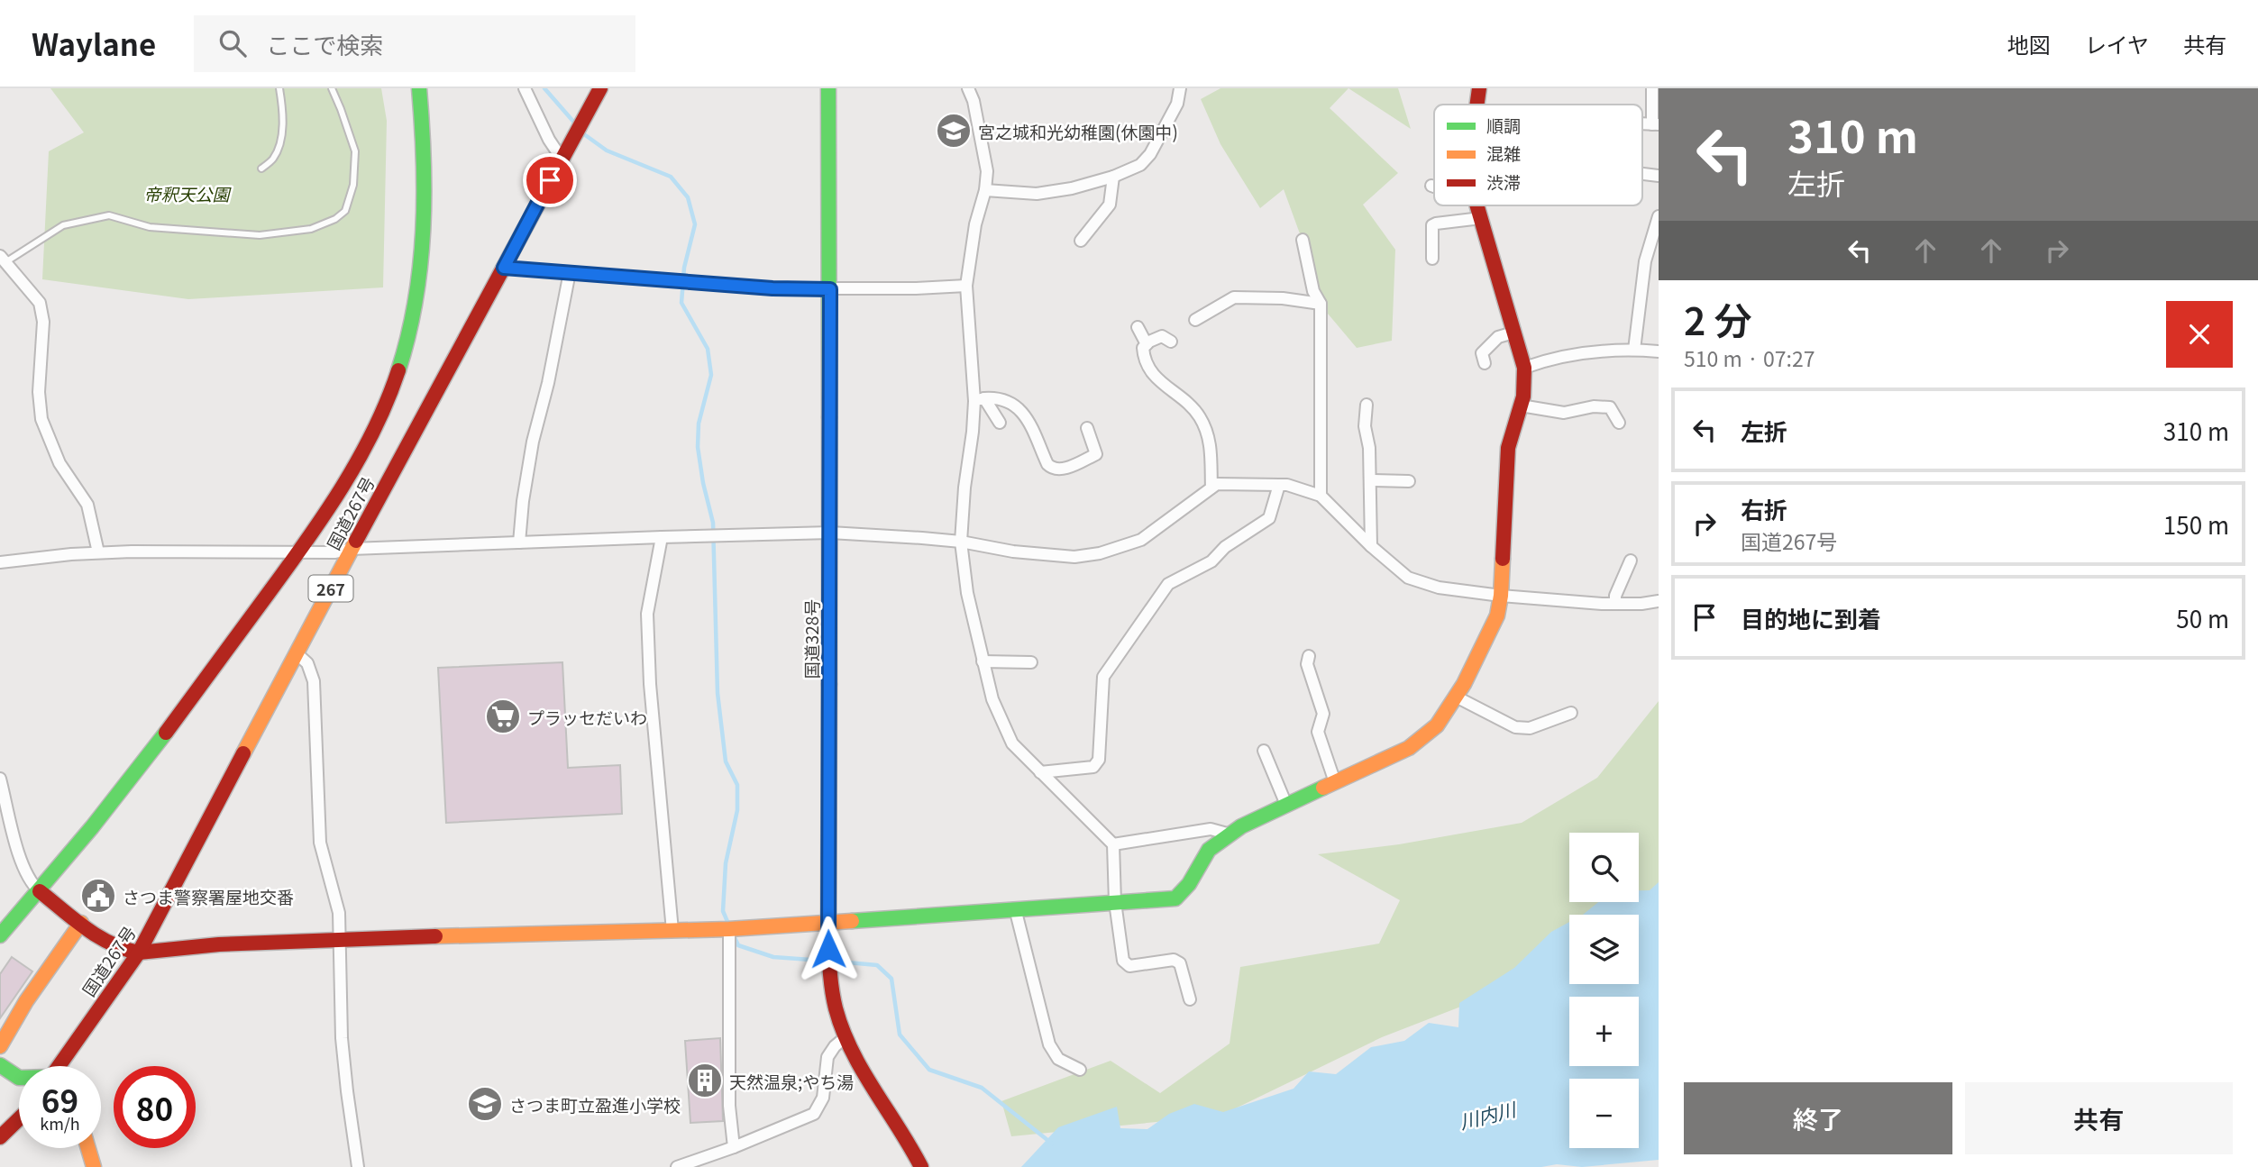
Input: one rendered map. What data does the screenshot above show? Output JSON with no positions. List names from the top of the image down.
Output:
{
  "streets": {
    "main road": ["国道267号", "267", "国道328号"]
  },
  "water": ["川内川"],
  "parks": ["帝釈天公園"],
  "places": {
    "school or university": ["宮之城和光幼稚園(休園中)", "さつま町立盈進小学校"],
    "supermarket": ["プラッセだいわ"],
    "public building": ["さつま警察署屋地交番"],
    "building": ["天然温泉;やち湯"]
  },
  "legend": ["順調", "混雑", "渋滞"],
  "page": {
    "header": "Waylane",
    "search": "ここで検索",
    "nav": ["地図", "レイヤ", "共有"],
    "turn": ["310 m", "左折"],
    "heading": ["2 分", "510 m · 07:27"],
    "list": [
      {
        "name": "左折",
        "value": "310 m"
      },
      {
        "name": "右折",
        "note": "国道267号",
        "value": "150 m"
      },
      {
        "name": "目的地に到着",
        "value": "50 m"
      }
    ],
    "map_buttons": ["+", "−"],
    "speed": "69 km/h",
    "limit": "80",
    "buttons": ["終了", "共有"]
  }
}
